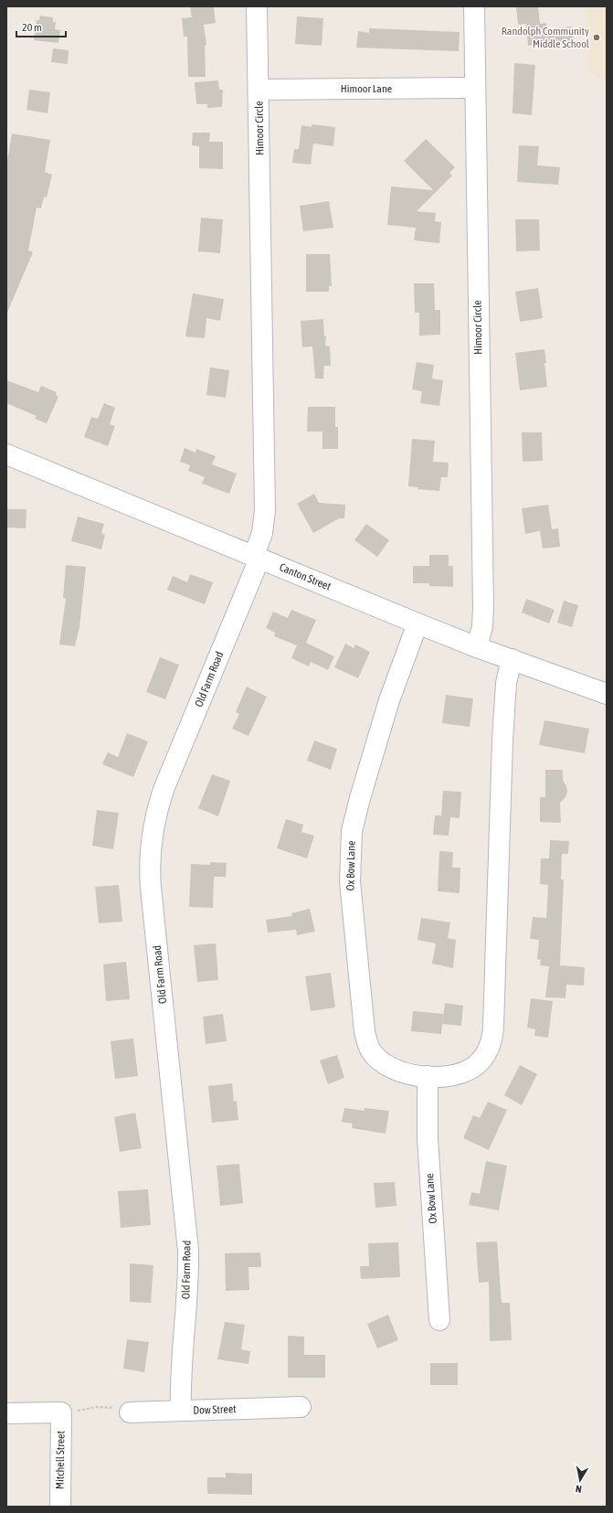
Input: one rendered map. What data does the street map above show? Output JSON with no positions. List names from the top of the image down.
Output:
{
  "streets": {
    "street": [
      "Himoor Lane",
      "Himoor Circle",
      "Canton Street",
      "Old Farm Road",
      "Ox Bow Lane",
      "Dow Street",
      "Mitchell Street"
    ]
  },
  "crossings": [
    ["Himoor Lane", "Himoor Circle"],
    ["Himoor Circle", "Canton Street"],
    ["Himoor Circle", "Old Farm Road"],
    ["Canton Street", "Old Farm Road"],
    ["Canton Street", "Ox Bow Lane"],
    ["Old Farm Road", "Dow Street"]
  ],
  "places": ["Randolph Community Middle School"],
  "scale_bar": "20 m",
  "north": "bottom"
}
